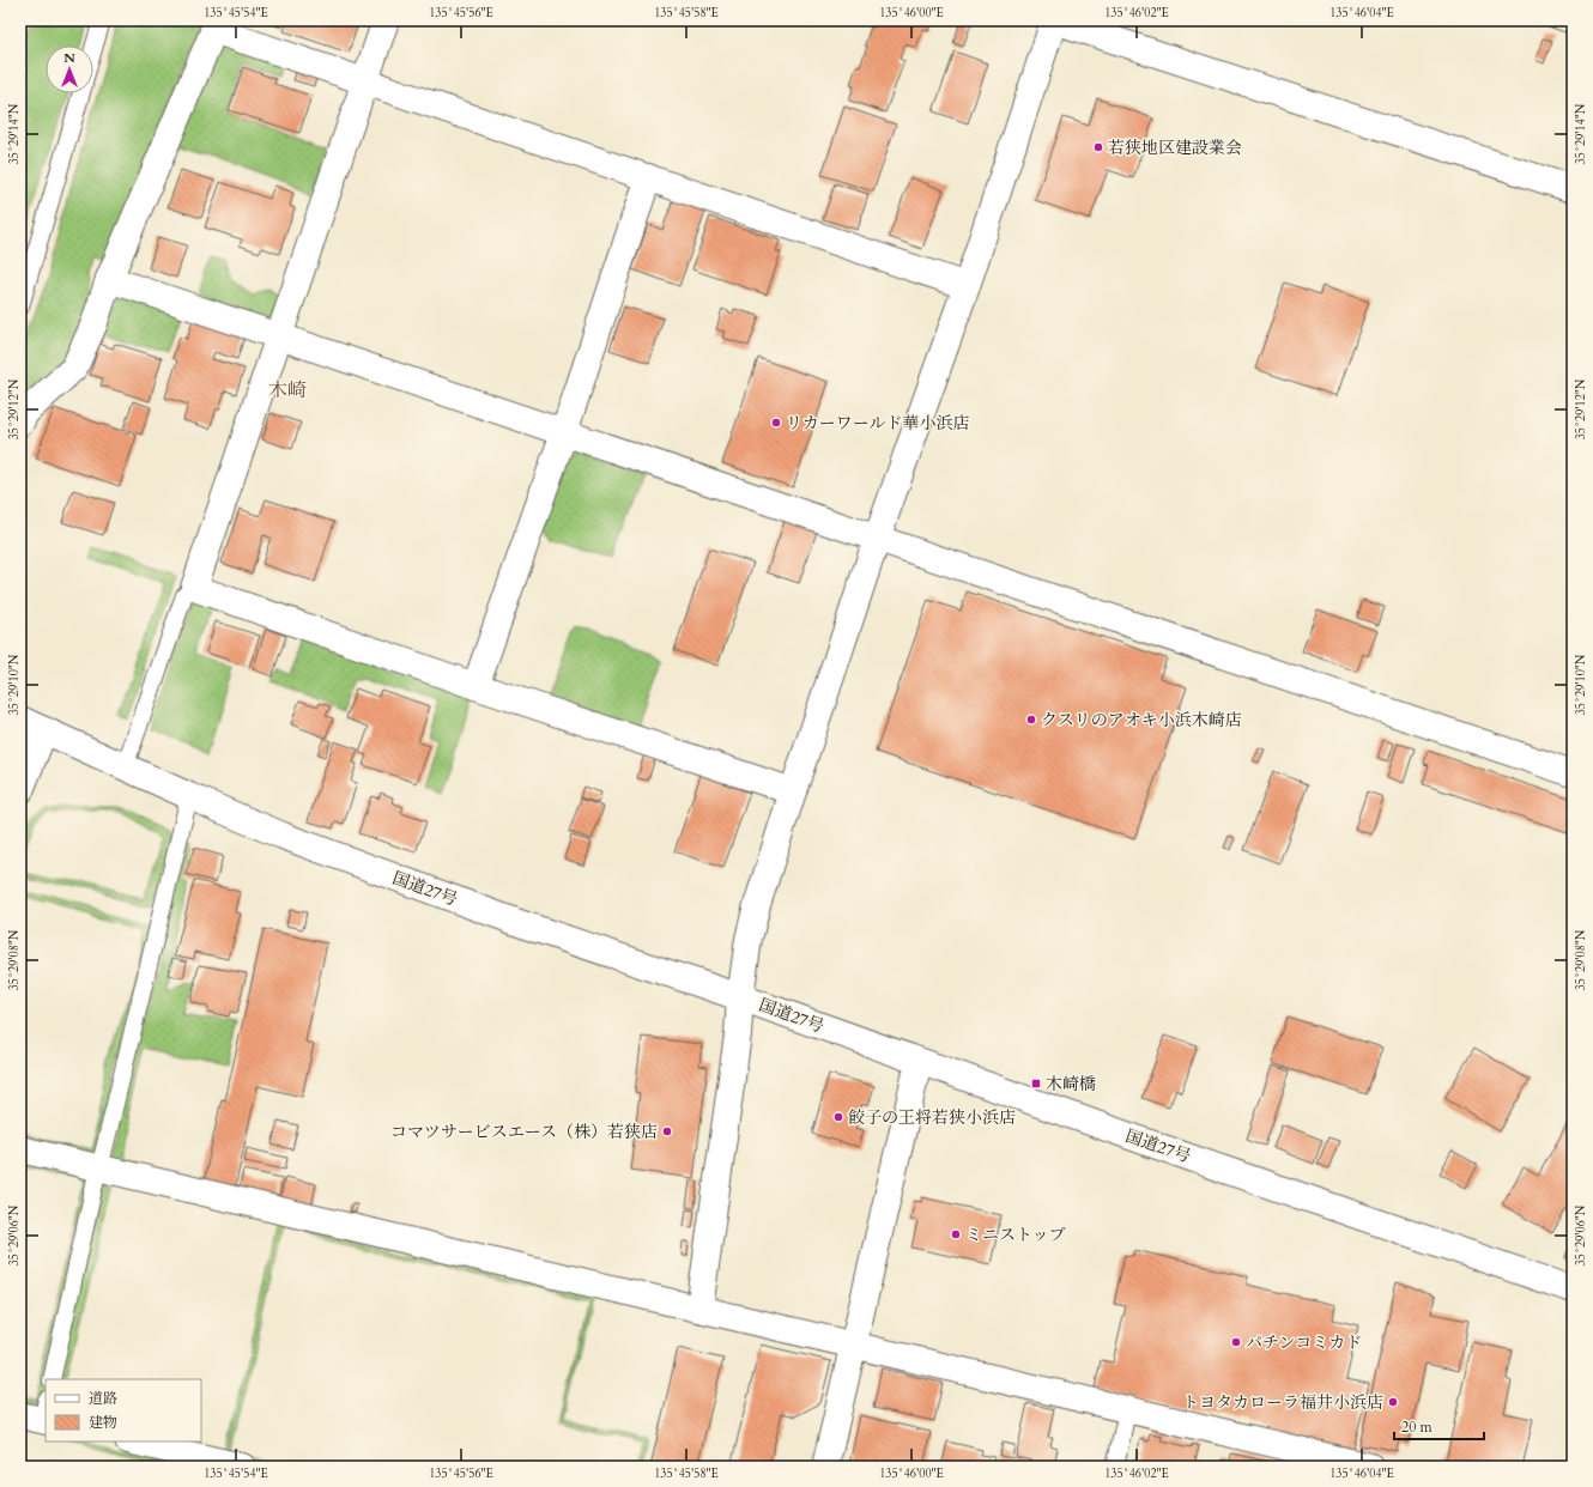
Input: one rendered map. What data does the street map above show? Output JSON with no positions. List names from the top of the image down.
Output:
{
  "streets": {
    "main road": ["国道27号"]
  },
  "districts": ["木崎"],
  "places": {
    "other": [
      "若狭地区建設業会",
      "リカーワールド華小浜店",
      "クスリのアオキ小浜木崎店",
      "餃子の王将若狭小浜店",
      "コマツサービスエース（株）若狭店",
      "ミニストップ",
      "パチンコミカド",
      "トヨタカローラ福井小浜店"
    ],
    "transit": ["木崎橋"]
  },
  "legend": ["道路", "建物"],
  "scale_bar": "20 m",
  "north": "top",
  "coordinates": [
    "135°45'54\"E",
    "135°45'56\"E",
    "135°45'58\"E",
    "135°46'00\"E",
    "135°46'02\"E",
    "135°46'04\"E",
    "35°29'14\"N",
    "35°29'12\"N",
    "35°29'10\"N",
    "35°29'08\"N",
    "35°29'06\"N"
  ]
}
